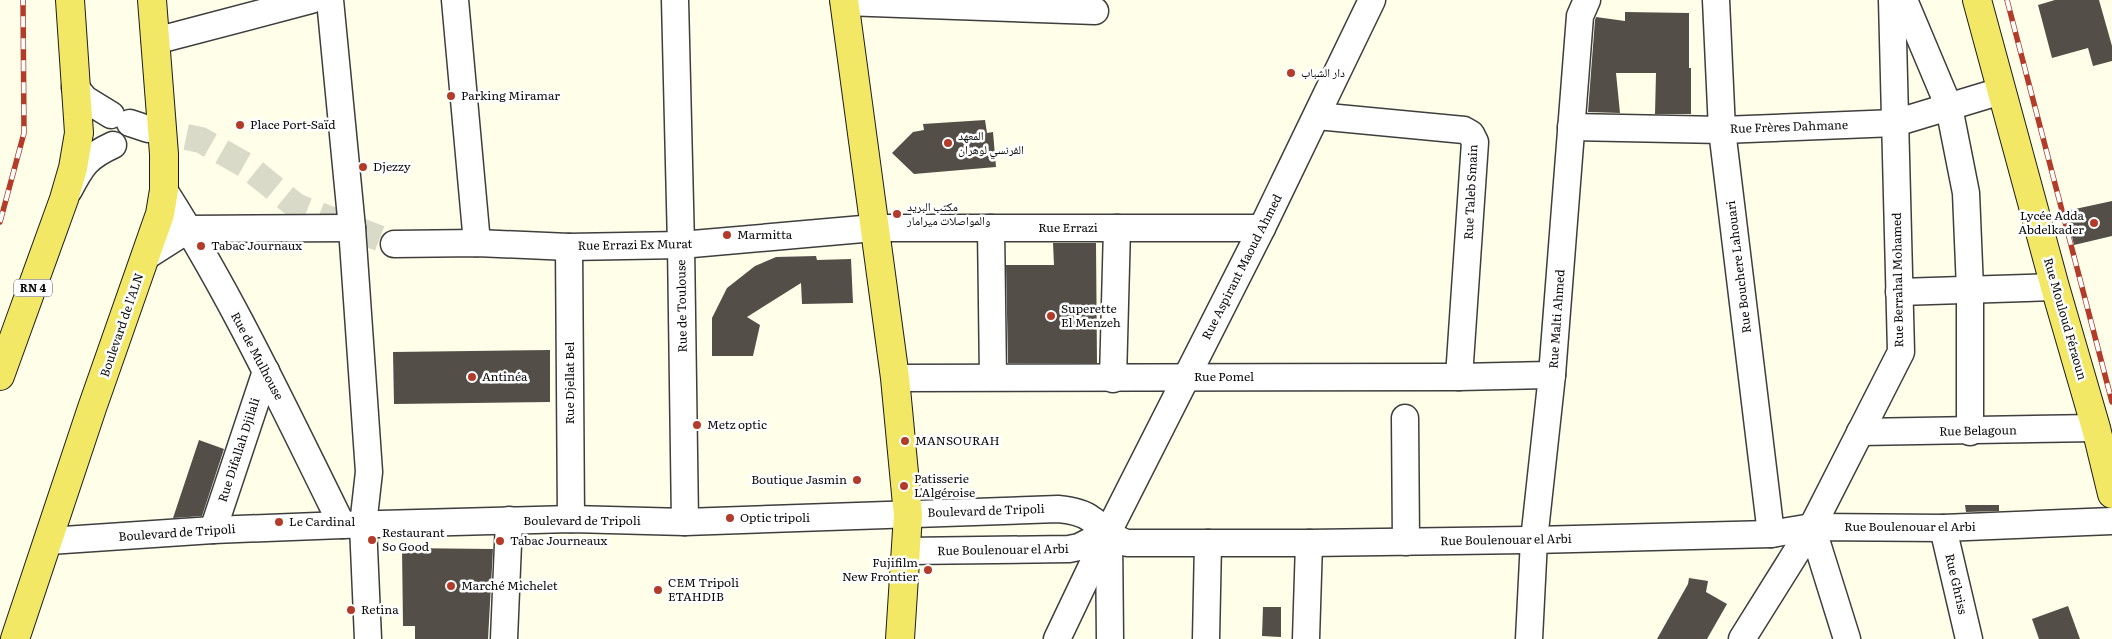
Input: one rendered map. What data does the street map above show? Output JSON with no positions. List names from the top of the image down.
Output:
{
  "streets": {
    "main road": ["RN 4", "Rue Mouloud Féraoun", "Boulevard de l'ALN"],
    "street": [
      "Rue Frères Dahmane",
      "Rue Taleb Smain",
      "Rue Errazi",
      "Rue Errazi Ex Murat",
      "Rue Aspirant Maoud Ahmed",
      "Rue Bouchere Lahouari",
      "Rue Berrahal Mohamed",
      "Rue de Toulouse",
      "Rue Malti Ahmed",
      "Rue de Mulhouse",
      "Rue Pomel",
      "Rue Djellat Bel",
      "Rue Belagoun",
      "Rue Difallah Djilali",
      "Boulevard de Tripoli",
      "Rue Boulenouar el Arbi",
      "Rue Ghriss"
    ]
  },
  "crossings": [
    ["Rue Frères Dahmane", "Rue Bouchere Lahouari"],
    ["Rue Frères Dahmane", "Rue Berrahal Mohamed"],
    ["Rue Frères Dahmane", "Rue Malti Ahmed"],
    ["Rue Frères Dahmane", "Rue Mouloud Féraoun"],
    ["Rue Taleb Smain", "Rue Aspirant Maoud Ahmed"],
    ["Rue Taleb Smain", "Rue Pomel"],
    ["Rue Errazi", "Rue Errazi Ex Murat"],
    ["Rue Errazi", "Rue Aspirant Maoud Ahmed"],
    ["Rue Errazi Ex Murat", "Rue de Toulouse"],
    ["Rue Errazi Ex Murat", "Rue Djellat Bel"],
    ["Rue Aspirant Maoud Ahmed", "Rue Pomel"],
    ["Rue Aspirant Maoud Ahmed", "Boulevard de Tripoli"],
    ["Rue Aspirant Maoud Ahmed", "Rue Boulenouar el Arbi"],
    ["Rue Bouchere Lahouari", "Rue Boulenouar el Arbi"],
    ["Rue Berrahal Mohamed", "Rue Belagoun"],
    ["Rue Berrahal Mohamed", "Rue Boulenouar el Arbi"],
    ["Rue de Toulouse", "Boulevard de Tripoli"],
    ["Rue Malti Ahmed", "Rue Pomel"],
    ["Rue Malti Ahmed", "Rue Boulenouar el Arbi"],
    ["Rue Mouloud Féraoun", "Rue Belagoun"],
    ["Boulevard de l'ALN", "Rue de Mulhouse"],
    ["Boulevard de l'ALN", "Boulevard de Tripoli"],
    ["Rue de Mulhouse", "Rue Difallah Djilali"],
    ["Rue de Mulhouse", "Boulevard de Tripoli"],
    ["Rue Djellat Bel", "Boulevard de Tripoli"],
    ["Rue Difallah Djilali", "Boulevard de Tripoli"],
    ["Boulevard de Tripoli", "Rue Boulenouar el Arbi"],
    ["Rue Boulenouar el Arbi", "Rue Ghriss"]
  ],
  "places": [
    "دار الشباب",
    "Parking Miramar",
    "Place Port-Saïd",
    "المعهد الفرنسي لوهران",
    "Djezzy",
    "مكتب البريد والمواصلات ميرامار",
    "Lycée Adda Abdelkader",
    "Marmitta",
    "Tabac Journaux",
    "Superette El Menzeh",
    "Antinéa",
    "Metz optic",
    "MANSOURAH",
    "Boutique Jasmin",
    "Patisserie L'Algéroise",
    "Optic tripoli",
    "Le Cardinal",
    "Restaurant So Good",
    "Tabac Journeaux",
    "Fujifilm New Frontier",
    "Marché Michelet",
    "CEM Tripoli ETAHDIB",
    "Retina"
  ]
}
